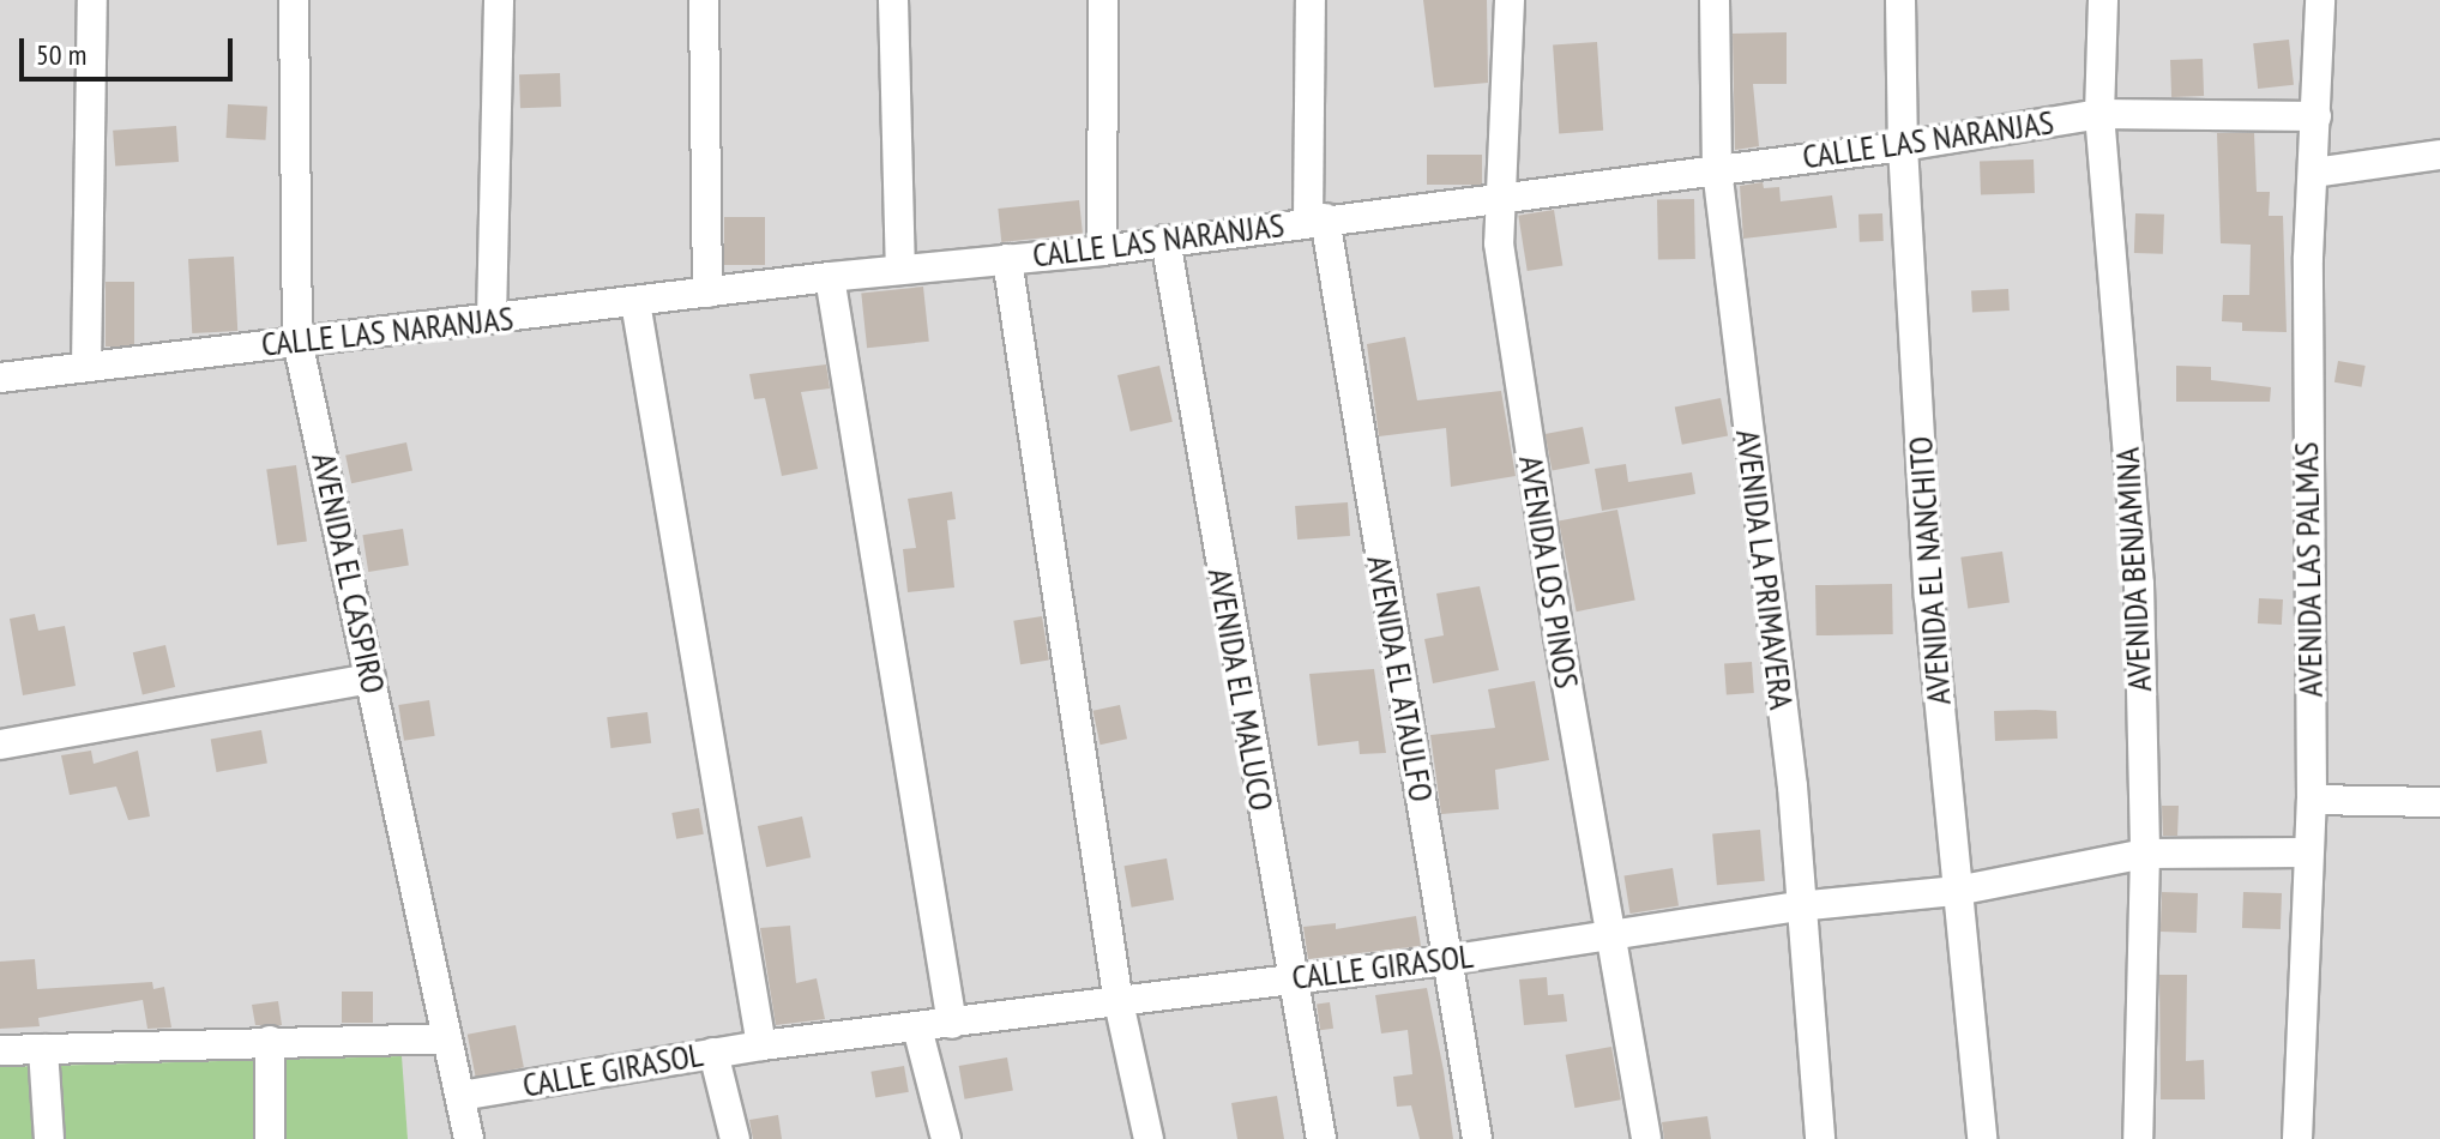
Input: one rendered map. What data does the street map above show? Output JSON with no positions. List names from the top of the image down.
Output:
{
  "streets": {
    "street": [
      "CALLE LAS NARANJAS",
      "AVENIDA LA PRIMAVERA",
      "AVENIDA BENJAMINA",
      "AVENIDA LAS PALMAS",
      "AVENIDA EL NANCHITO",
      "AVENIDA LOS PINOS",
      "AVENIDA EL CASPIRO",
      "AVENIDA EL ATAULFO",
      "AVENIDA EL MALUCO",
      "CALLE GIRASOL"
    ]
  },
  "crossings": [
    ["CALLE LAS NARANJAS", "AVENIDA LA PRIMAVERA"],
    ["CALLE LAS NARANJAS", "AVENIDA BENJAMINA"],
    ["CALLE LAS NARANJAS", "AVENIDA LAS PALMAS"],
    ["CALLE LAS NARANJAS", "AVENIDA EL NANCHITO"],
    ["CALLE LAS NARANJAS", "AVENIDA LOS PINOS"],
    ["CALLE LAS NARANJAS", "AVENIDA EL CASPIRO"],
    ["CALLE LAS NARANJAS", "AVENIDA EL ATAULFO"],
    ["CALLE LAS NARANJAS", "AVENIDA EL MALUCO"],
    ["AVENIDA LA PRIMAVERA", "CALLE GIRASOL"],
    ["AVENIDA BENJAMINA", "CALLE GIRASOL"],
    ["AVENIDA LAS PALMAS", "CALLE GIRASOL"],
    ["AVENIDA EL NANCHITO", "CALLE GIRASOL"],
    ["AVENIDA LOS PINOS", "CALLE GIRASOL"],
    ["AVENIDA EL CASPIRO", "CALLE GIRASOL"],
    ["AVENIDA EL ATAULFO", "CALLE GIRASOL"],
    ["AVENIDA EL MALUCO", "CALLE GIRASOL"]
  ],
  "scale_bar": "50 m"
}
